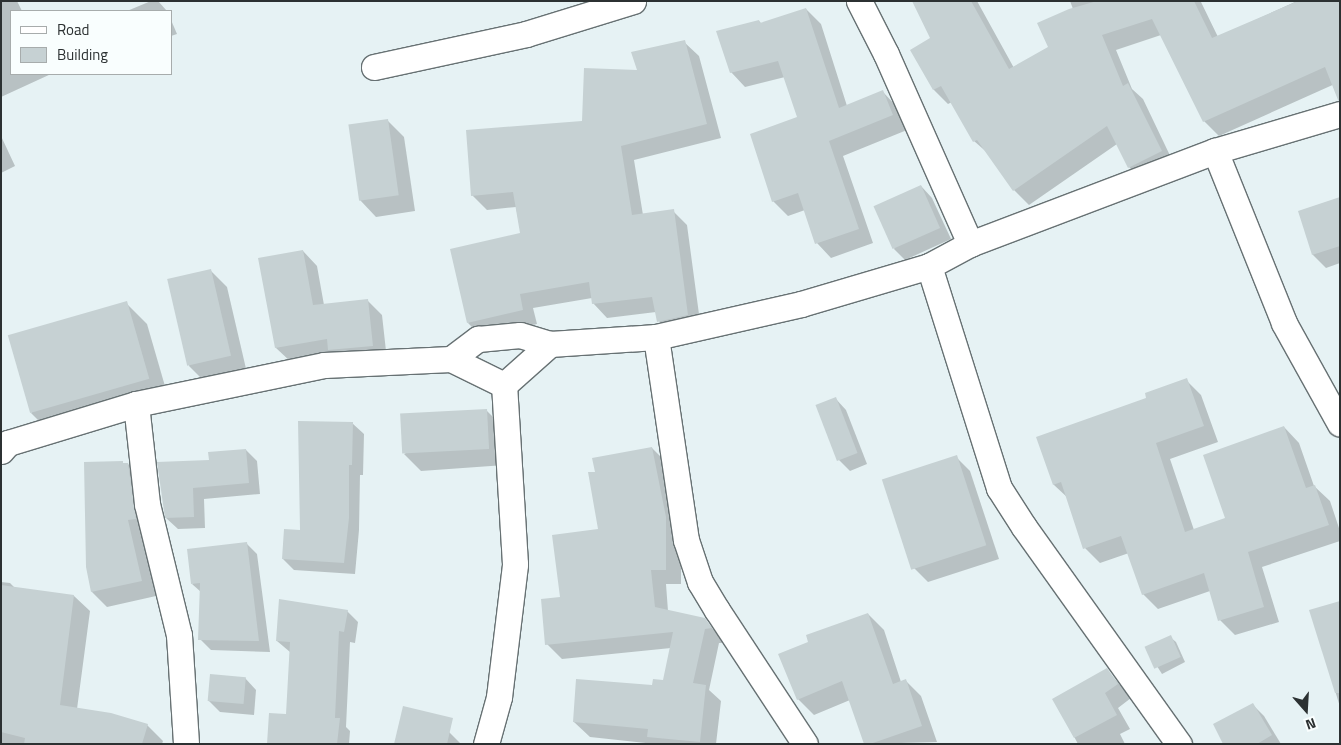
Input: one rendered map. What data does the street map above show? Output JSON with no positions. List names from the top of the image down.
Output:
{
  "legend": ["Road", "Building"],
  "north": "bottom"
}
